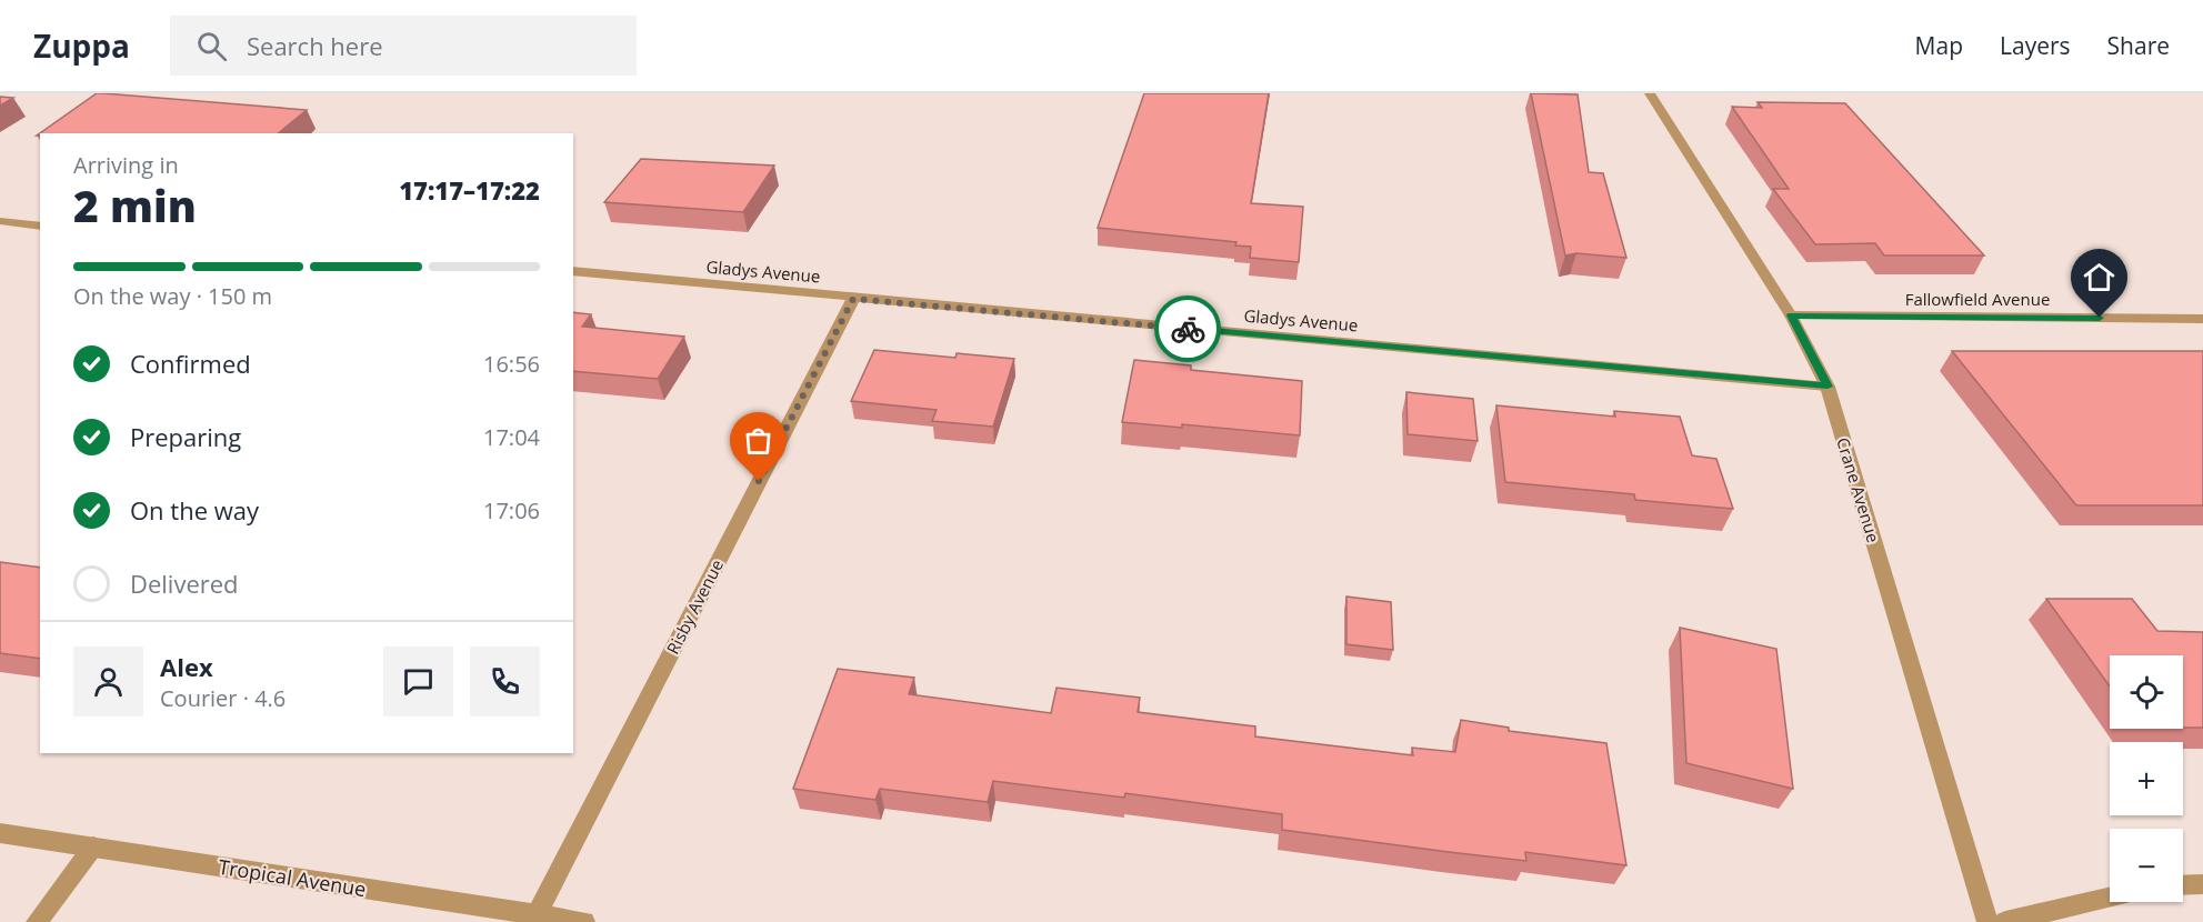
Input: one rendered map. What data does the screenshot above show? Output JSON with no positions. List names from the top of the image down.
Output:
{
  "streets": {
    "street": [
      "Gladys Avenue",
      "Fallowfield Avenue",
      "Crane Avenue",
      "Risby Avenue",
      "Tropical Avenue"
    ]
  },
  "crossings": [
    ["Gladys Avenue", "Crane Avenue"],
    ["Gladys Avenue", "Risby Avenue"],
    ["Fallowfield Avenue", "Crane Avenue"],
    ["Risby Avenue", "Tropical Avenue"]
  ],
  "page": {
    "header": "Zuppa",
    "search": "Search here",
    "nav": ["Map", "Layers", "Share"],
    "heading": ["2 min", "Arriving in", "17:17–17:22"],
    "panel": ["Alex", "Courier · 4.6"],
    "bar": "On the way · 150 m",
    "list": [
      ["Confirmed", "16:56"],
      ["Preparing", "17:04"],
      ["On the way", "17:06"],
      "Delivered"
    ],
    "map_buttons": ["+", "−"]
  }
}
